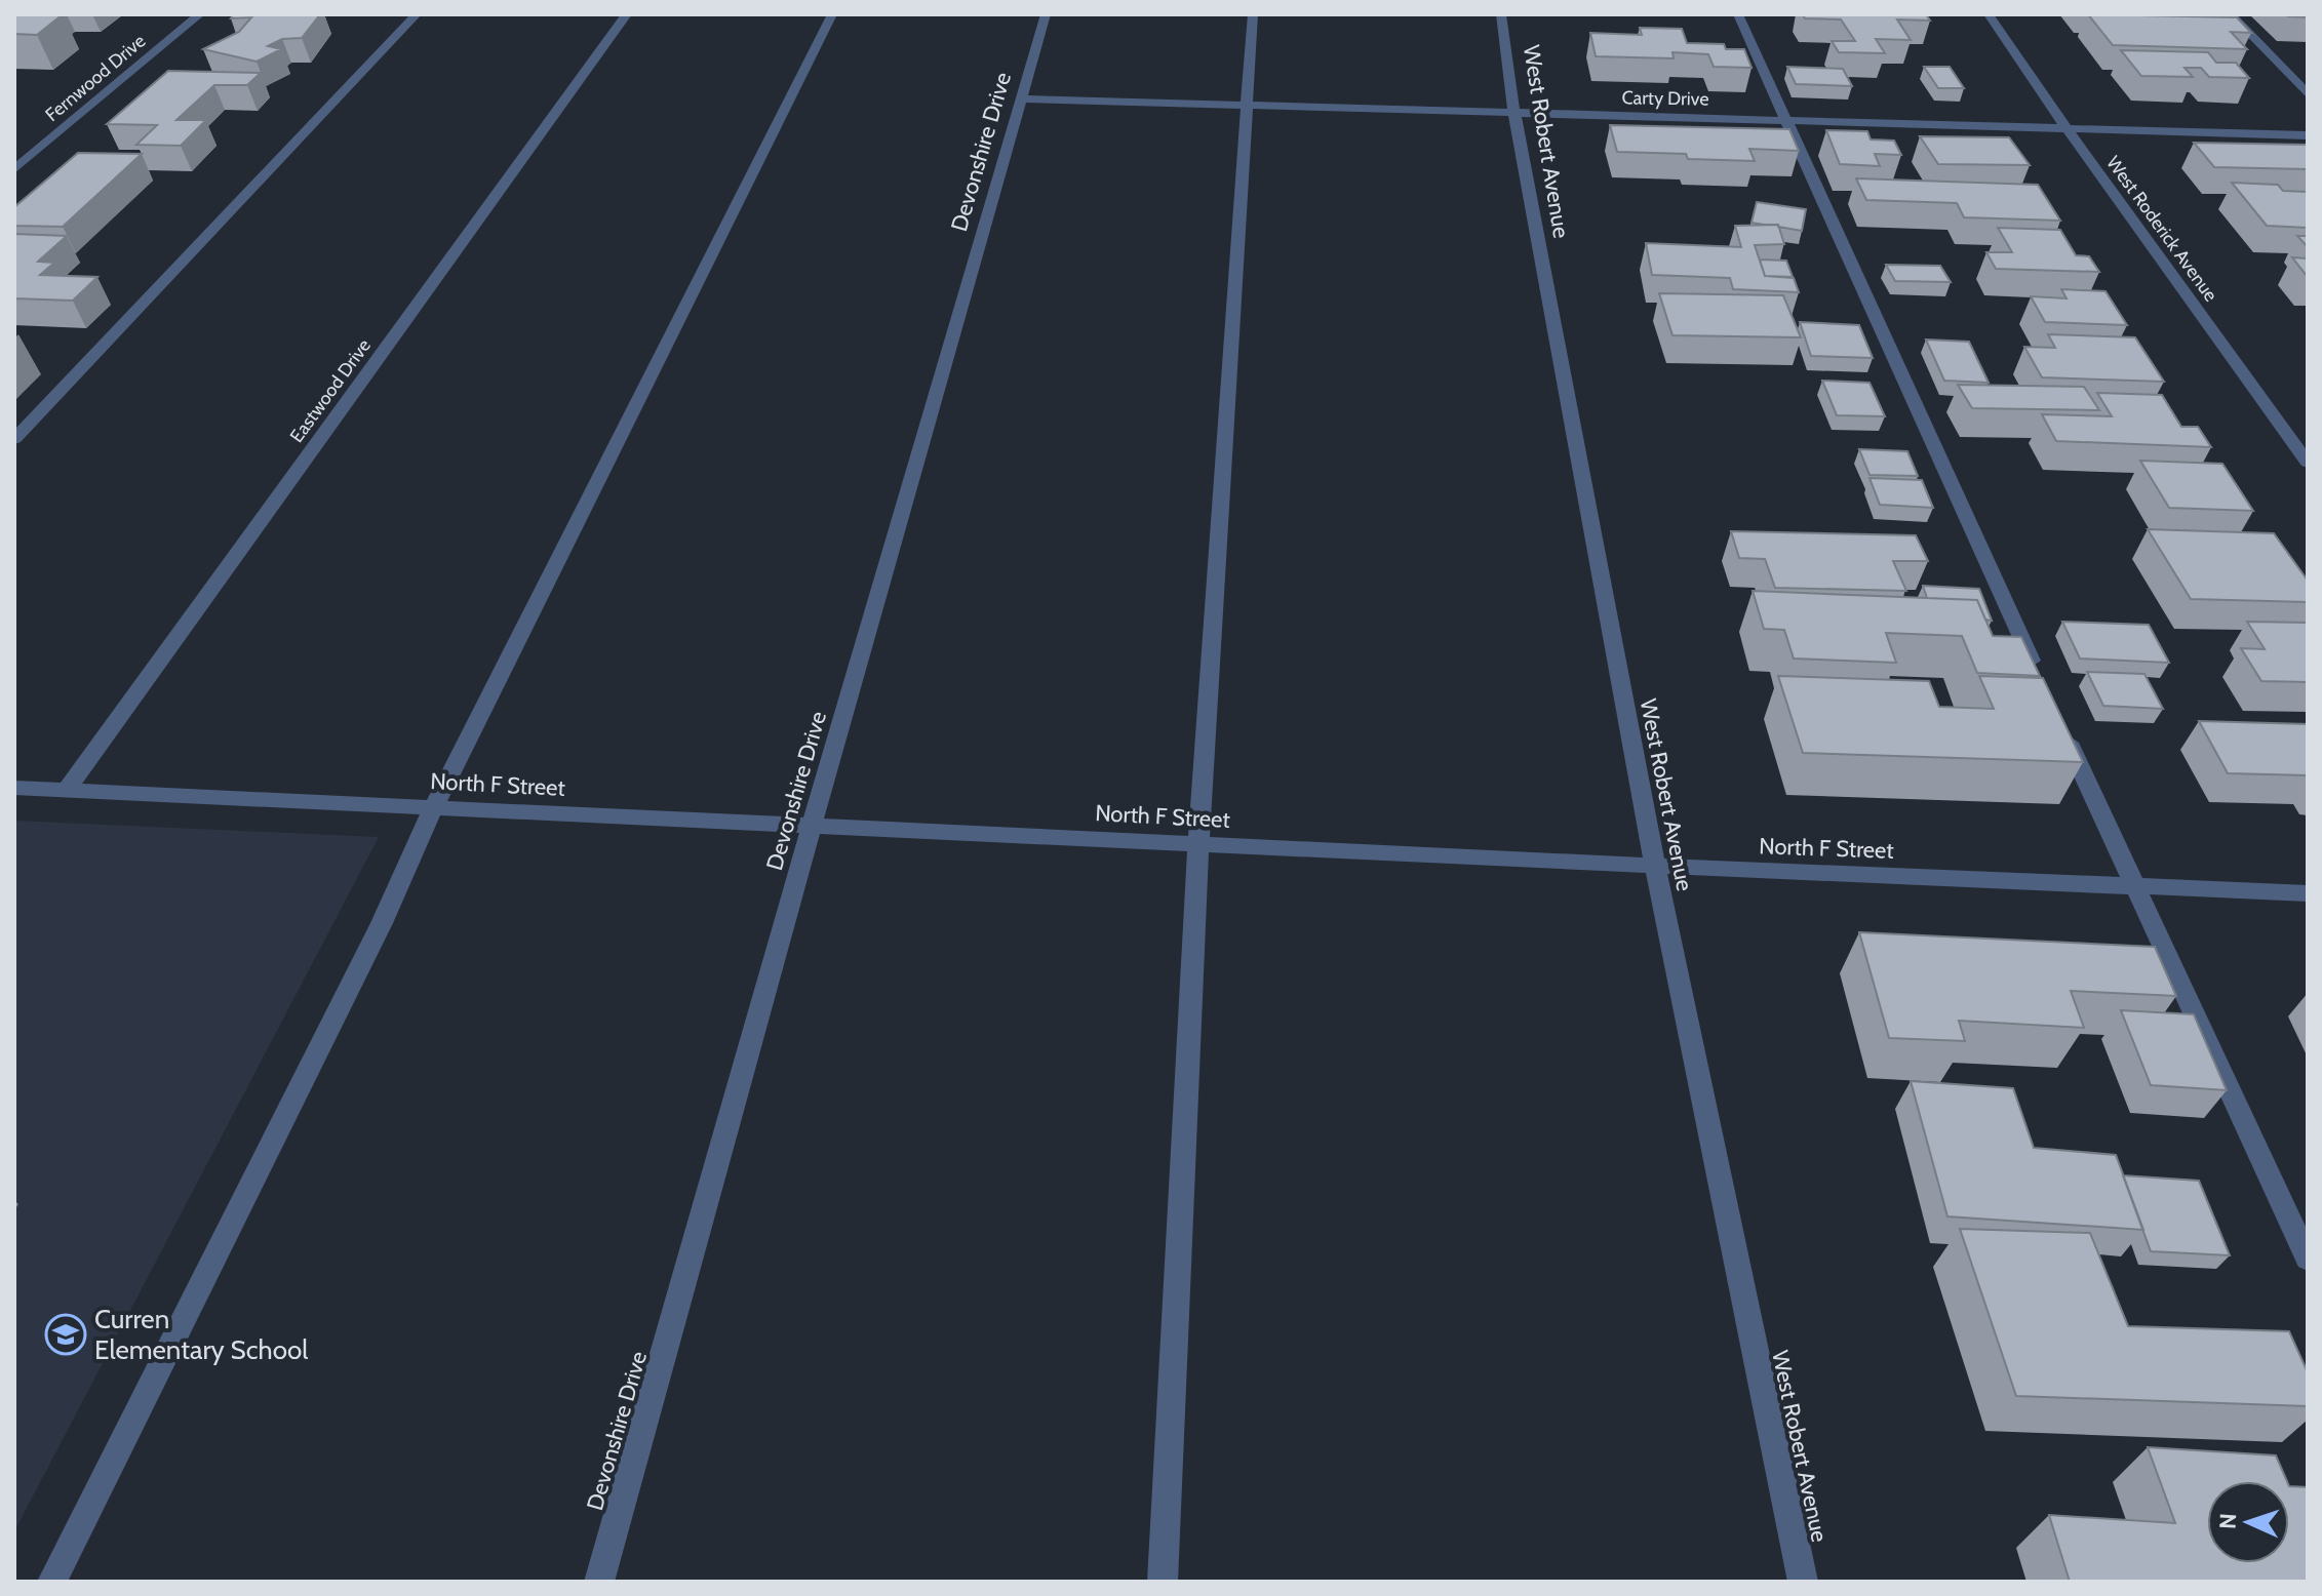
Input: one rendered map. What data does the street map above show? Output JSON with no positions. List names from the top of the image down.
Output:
{
  "streets": {
    "street": [
      "Fernwood Drive",
      "Carty Drive",
      "West Robert Avenue",
      "Devonshire Drive",
      "West Roderick Avenue",
      "Eastwood Drive",
      "North F Street"
    ]
  },
  "crossings": [
    ["Carty Drive", "West Robert Avenue"],
    ["Carty Drive", "Devonshire Drive"],
    ["Carty Drive", "West Roderick Avenue"],
    ["West Robert Avenue", "North F Street"],
    ["Devonshire Drive", "North F Street"],
    ["Eastwood Drive", "North F Street"]
  ],
  "places": {
    "school or university": ["Curren Elementary School"]
  },
  "north": "left"
}
